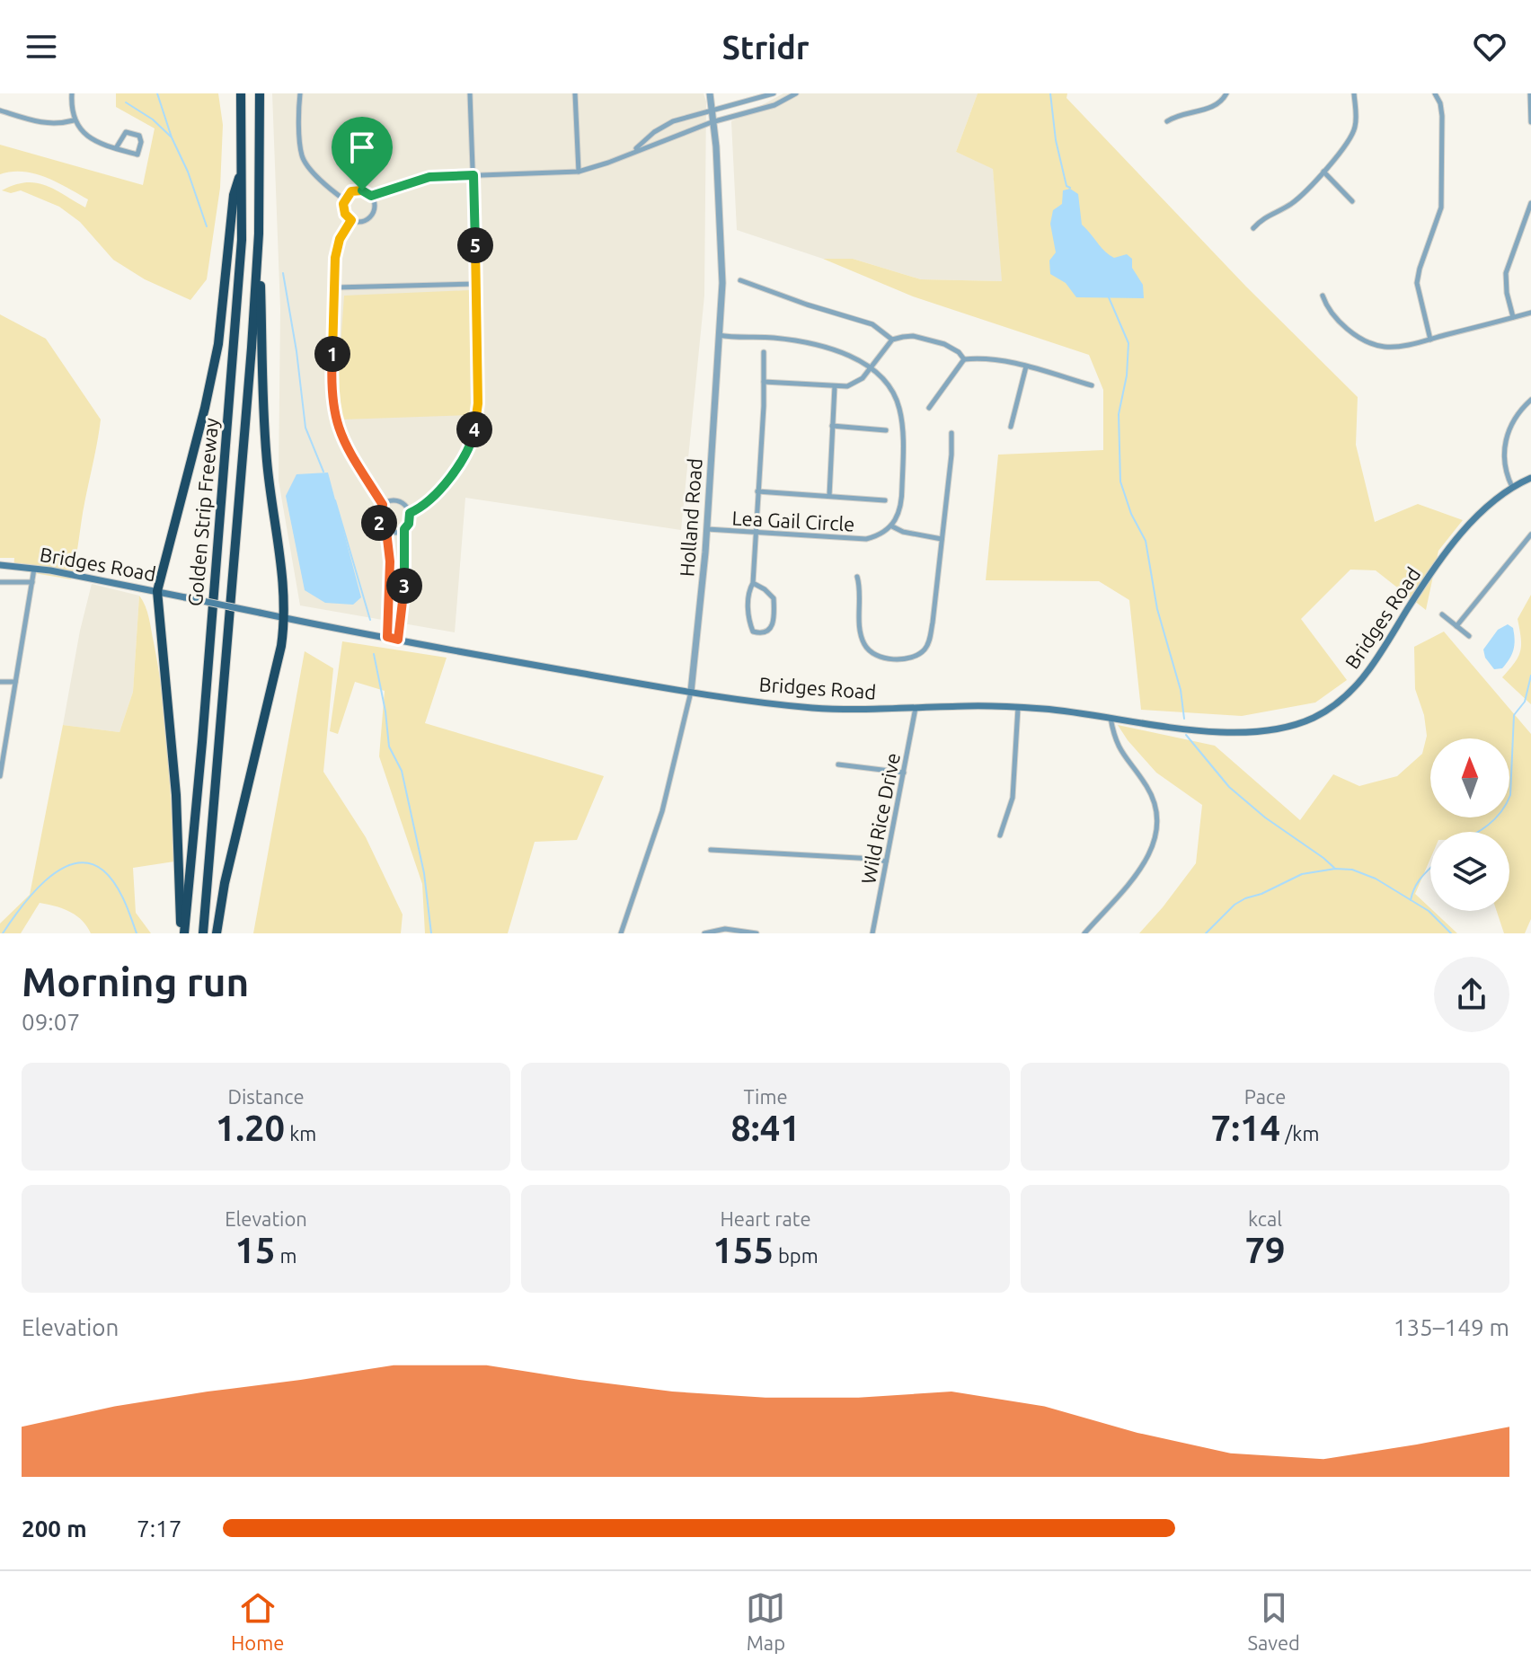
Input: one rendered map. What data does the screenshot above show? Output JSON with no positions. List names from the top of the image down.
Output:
{
  "streets": {
    "highway": ["Golden Strip Freeway"],
    "main road": ["Bridges Road"],
    "street": ["Holland Road", "Lea Gail Circle", "Wild Rice Drive"]
  },
  "crossings": [
    ["Holland Road", "Lea Gail Circle"],
    ["Holland Road", "Bridges Road"],
    ["Bridges Road", "Wild Rice Drive"]
  ],
  "north": "top",
  "page": {
    "header": "Stridr",
    "pins": [
      "5",
      "1",
      "4",
      "2",
      "3"
    ],
    "heading": ["Morning run", "09:07"],
    "stats": [
      ["Distance", "1.20 km"],
      ["Time", "8:41"],
      ["Pace", "7:14 /km"],
      ["Elevation", "15 m"],
      ["Heart rate", "155 bpm"],
      ["kcal", "79"]
    ],
    "chart": ["Elevation", "135–149 m"],
    "list": [
      {
        "name": "200 m",
        "note": "7:17"
      }
    ],
    "tabs": ["Home", "Map", "Saved"]
  }
}
